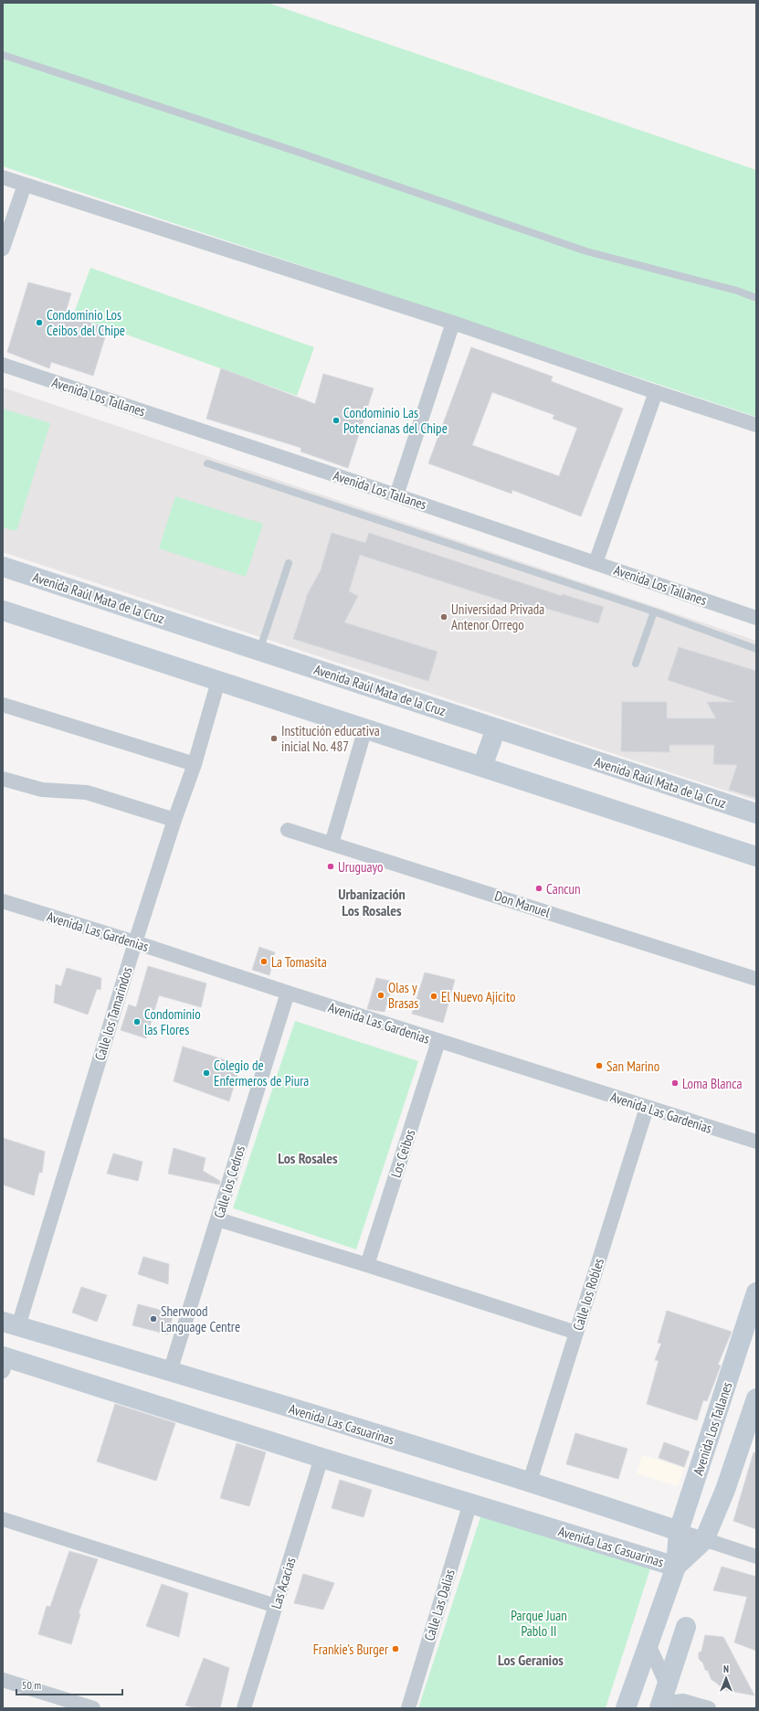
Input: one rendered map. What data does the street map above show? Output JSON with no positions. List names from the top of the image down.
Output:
{
  "streets": {
    "main road": ["Avenida Los Tallanes", "Avenida Raúl Mata de la Cruz", "Avenida Las Casuarinas"],
    "street": [
      "Don Manuel",
      "Avenida Las Gardenias",
      "Calle los Tamarindos",
      "Los Ceibos",
      "Calle los Cedros",
      "Calle los Robles",
      "Las Acacias",
      "Calle Las Dalias"
    ]
  },
  "crossings": [
    ["Avenida Los Tallanes", "Avenida Las Casuarinas"],
    ["Avenida Las Gardenias", "Calle los Tamarindos"],
    ["Avenida Las Gardenias", "Los Ceibos"],
    ["Avenida Las Gardenias", "Calle los Cedros"],
    ["Avenida Las Gardenias", "Calle los Robles"],
    ["Calle los Tamarindos", "Avenida Las Casuarinas"],
    ["Calle los Cedros", "Avenida Las Casuarinas"],
    ["Calle los Robles", "Avenida Las Casuarinas"],
    ["Avenida Las Casuarinas", "Las Acacias"],
    ["Avenida Las Casuarinas", "Calle Las Dalias"]
  ],
  "districts": ["Urbanización Los Rosales", "Los Rosales", "Los Geranios"],
  "parks": ["Parque Juan Pablo II"],
  "places": [
    "Condominio Los Ceibos del Chipe",
    "Condominio Las Potencianas del Chipe",
    "Universidad Privada Antenor Orrego",
    "Institución educativa inicial No. 487",
    "Uruguayo",
    "Cancun",
    "La Tomasita",
    "Olas y Brasas",
    "El Nuevo Ajicito",
    "Condominio las Flores",
    "San Marino",
    "Colegio de Enfermeros de Piura",
    "Loma Blanca",
    "Sherwood Language Centre",
    "Frankie’s Burger"
  ],
  "scale_bar": "50 m",
  "north": "top"
}
